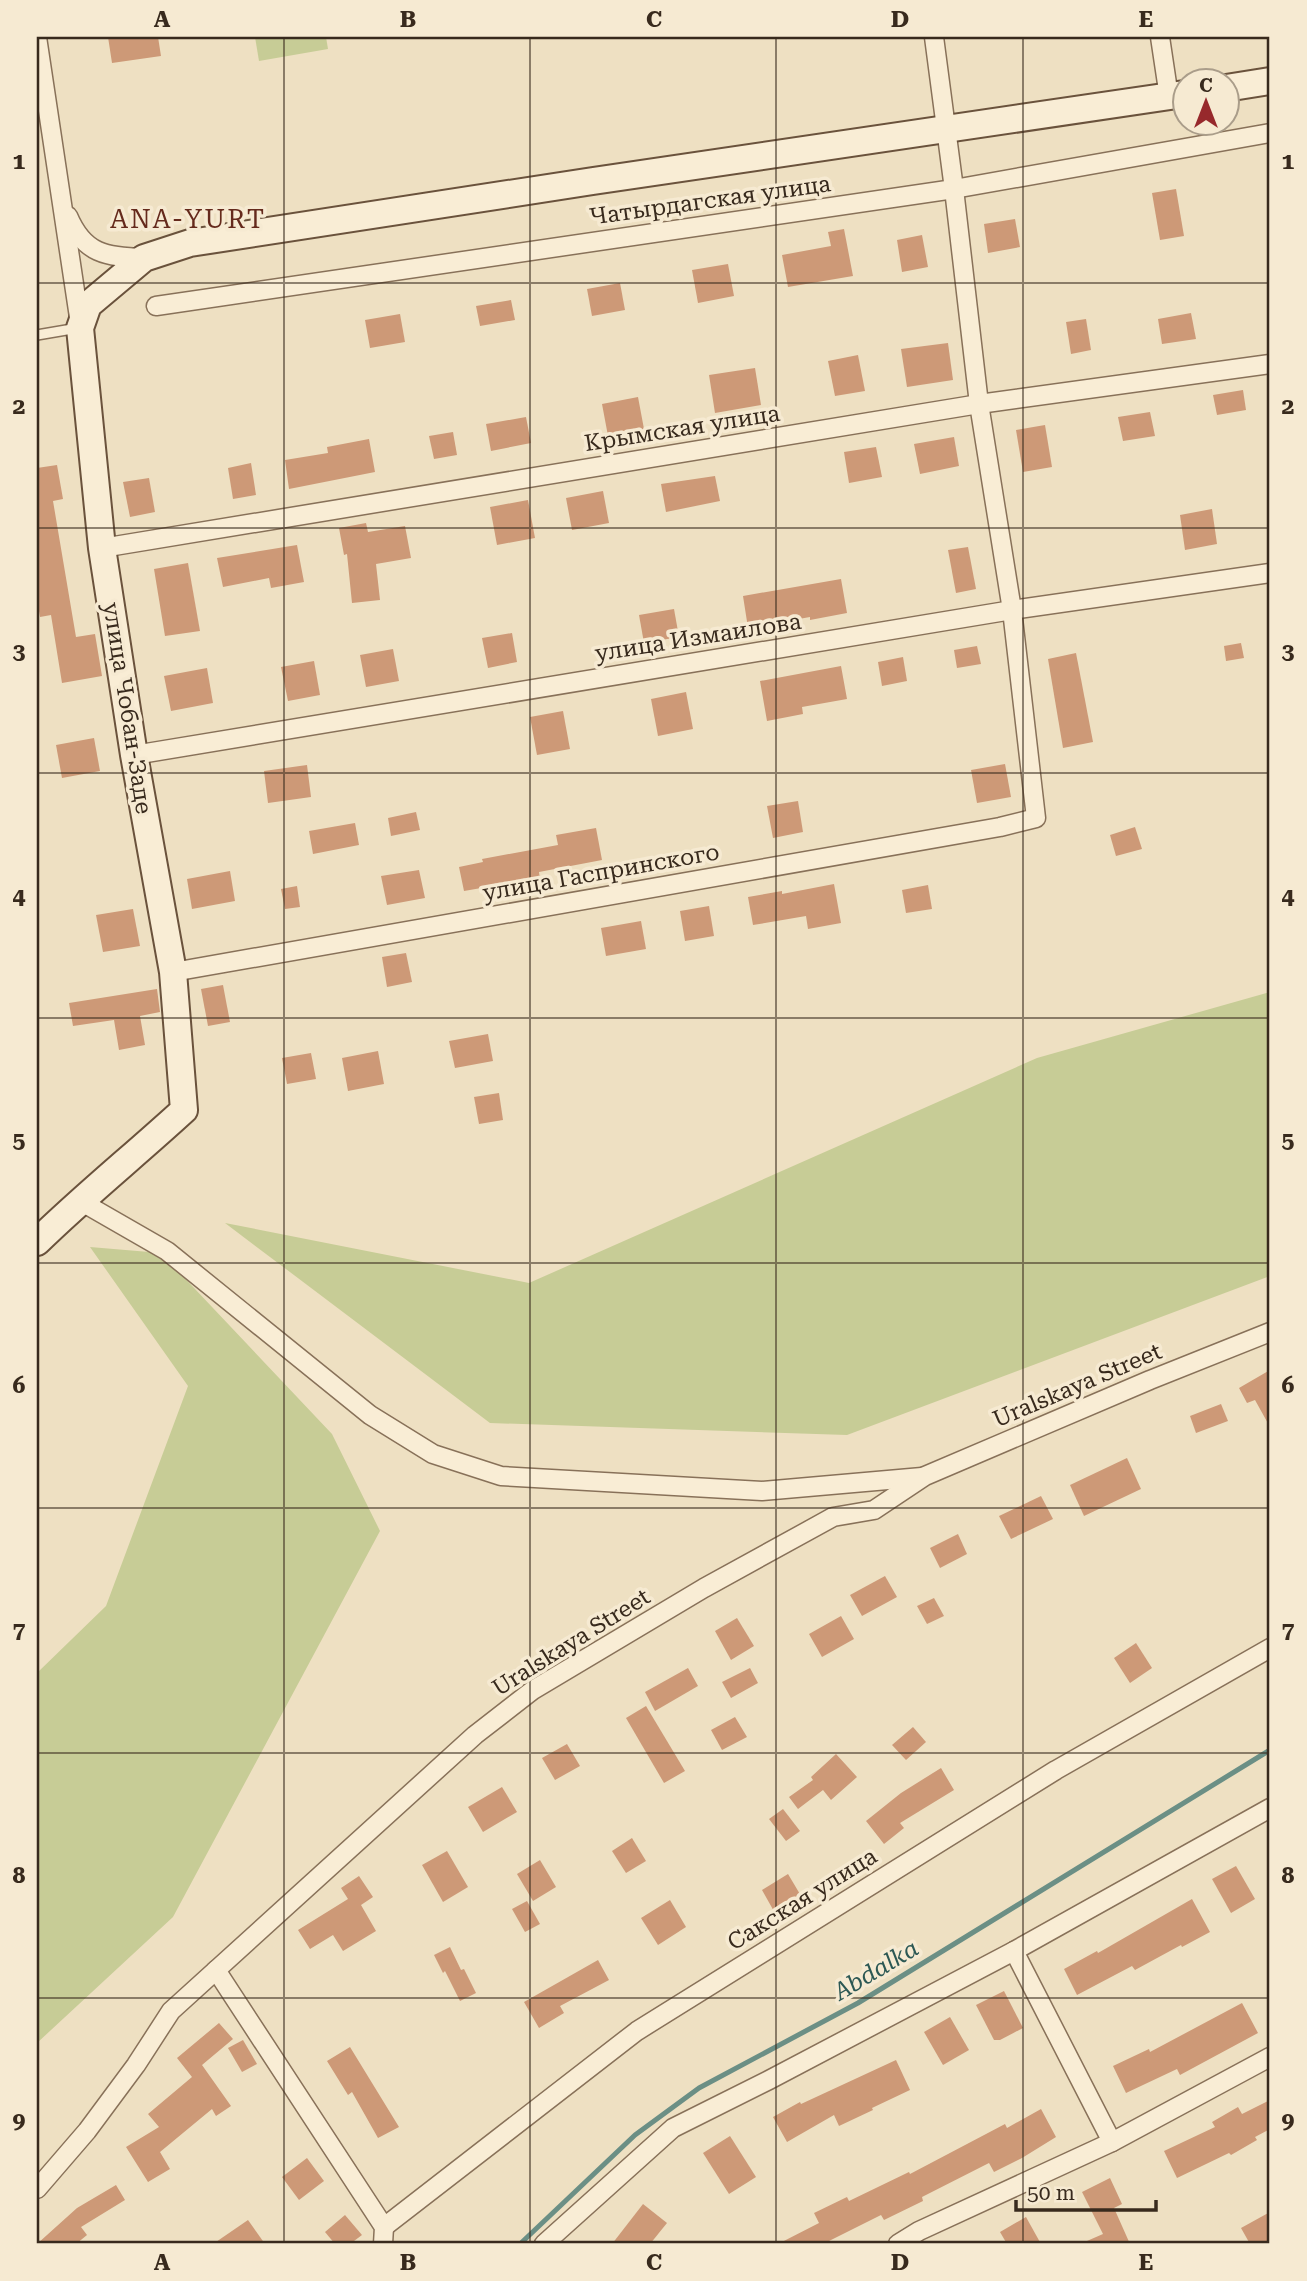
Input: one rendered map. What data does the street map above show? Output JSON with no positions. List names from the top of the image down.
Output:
{
  "streets": {
    "main road": ["улица Чобан-Заде"],
    "street": [
      "Чатырдагская улица",
      "Крымская улица",
      "улица Измаилова",
      "улица Гаспринского",
      "Uralskaya Street",
      "Сакская улица"
    ]
  },
  "crossings": [
    ["Крымская улица", "улица Чобан-Заде"],
    ["улица Измаилова", "улица Чобан-Заде"],
    ["улица Измаилова", "улица Гаспринского"],
    ["улица Чобан-Заде", "улица Гаспринского"]
  ],
  "districts": ["ANA-YURT"],
  "water": ["Abdalka"],
  "scale_bar": "50 m",
  "north": "top",
  "grid": {
    "columns": [
      "A",
      "B",
      "C",
      "D",
      "E"
    ],
    "rows": [
      "1",
      "2",
      "3",
      "4",
      "5",
      "6",
      "7",
      "8",
      "9"
    ]
  }
}
